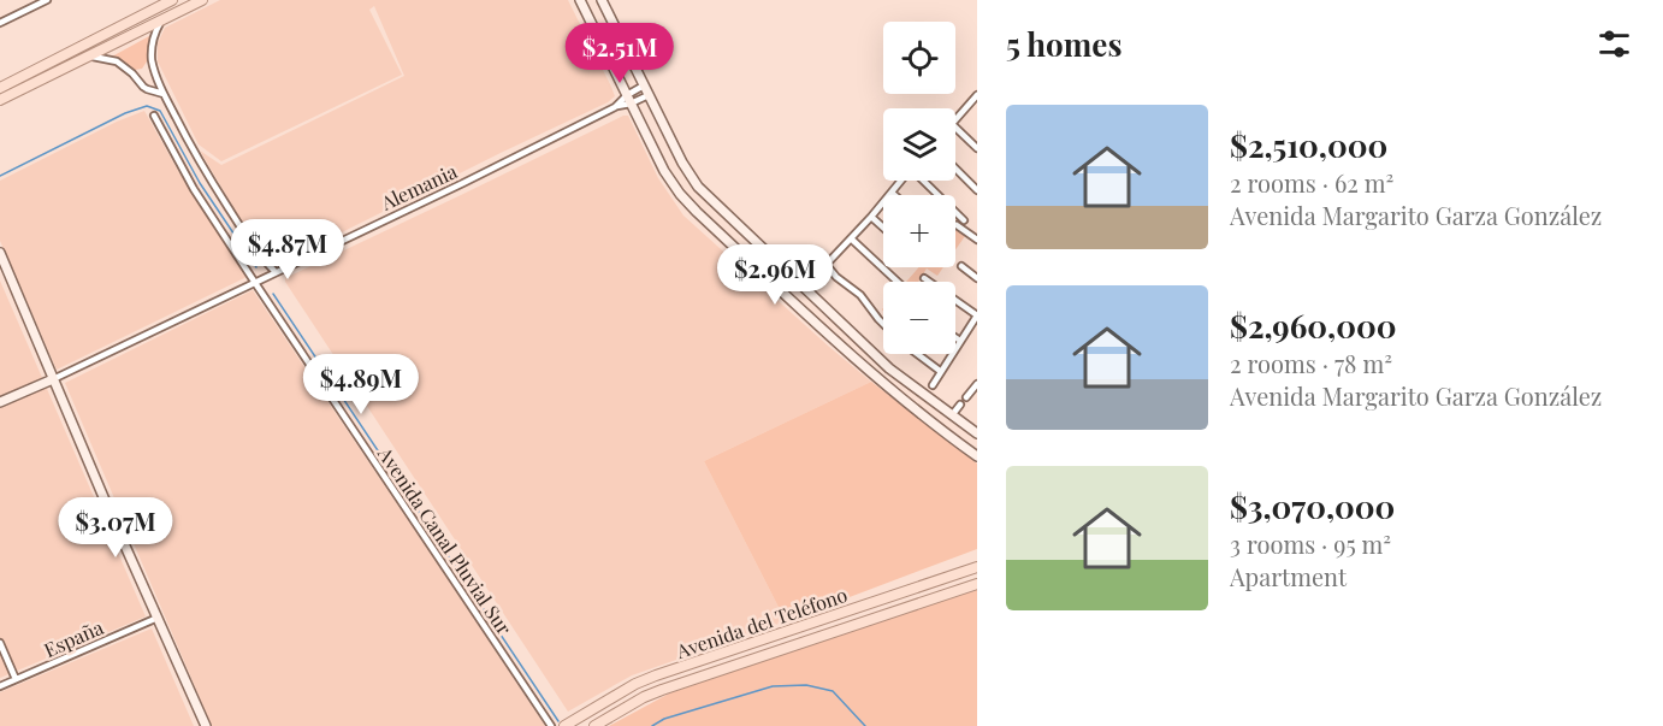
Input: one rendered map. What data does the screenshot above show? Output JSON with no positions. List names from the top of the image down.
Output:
{
  "streets": {
    "main road": ["Alemania", "Avenida del Teléfono"],
    "street": ["Avenida Canal Pluvial Sur", "España"]
  },
  "crossings": [
    ["Alemania", "Avenida Canal Pluvial Sur"]
  ],
  "page": {
    "heading": "5 homes",
    "map_buttons": ["+", "−"],
    "price": [
      "$2.51M",
      "$4.87M",
      "$2.96M",
      "$4.89M",
      "$3.07M"
    ],
    "list": [
      {
        "name": "$2,510,000",
        "note": "2 rooms · 62 m² · Avenida Margarito Garza González"
      },
      {
        "name": "$2,960,000",
        "note": "2 rooms · 78 m² · Avenida Margarito Garza González"
      },
      {
        "name": "$3,070,000",
        "note": "3 rooms · 95 m² · Apartment"
      }
    ]
  }
}
